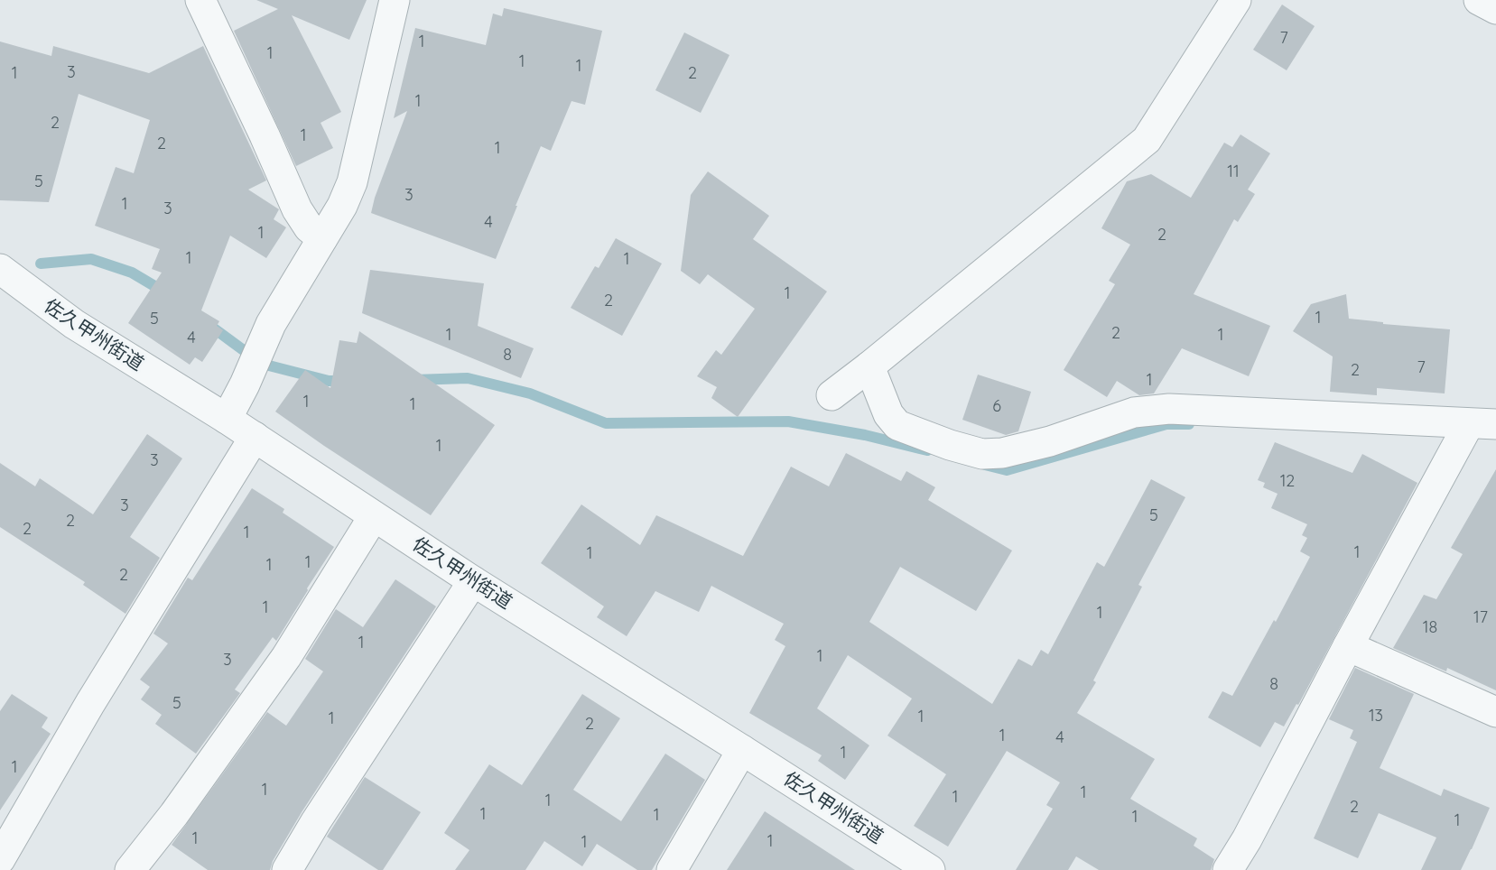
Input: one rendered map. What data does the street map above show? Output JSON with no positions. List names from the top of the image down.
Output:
{
  "streets": {
    "street": ["佐久甲州街道"]
  },
  "house_numbers": [
    "7",
    "1",
    "1",
    "1",
    "1",
    "3",
    "1",
    "2",
    "1",
    "2",
    "1",
    "2",
    "1",
    "11",
    "5",
    "3",
    "1",
    "3",
    "4",
    "1",
    "2",
    "1",
    "1",
    "1",
    "2",
    "1",
    "5",
    "2",
    "1",
    "1",
    "4",
    "8",
    "7",
    "2",
    "1",
    "1",
    "1",
    "6",
    "1",
    "3",
    "12",
    "3",
    "5",
    "2",
    "2",
    "1",
    "1",
    "1",
    "1",
    "1",
    "2",
    "1",
    "1",
    "17",
    "18",
    "1",
    "1",
    "3",
    "8",
    "5",
    "13",
    "1",
    "1",
    "2",
    "1",
    "4",
    "1",
    "1",
    "1",
    "1",
    "1",
    "1",
    "2",
    "1",
    "1",
    "1",
    "1",
    "1",
    "1",
    "1"
  ]
}
